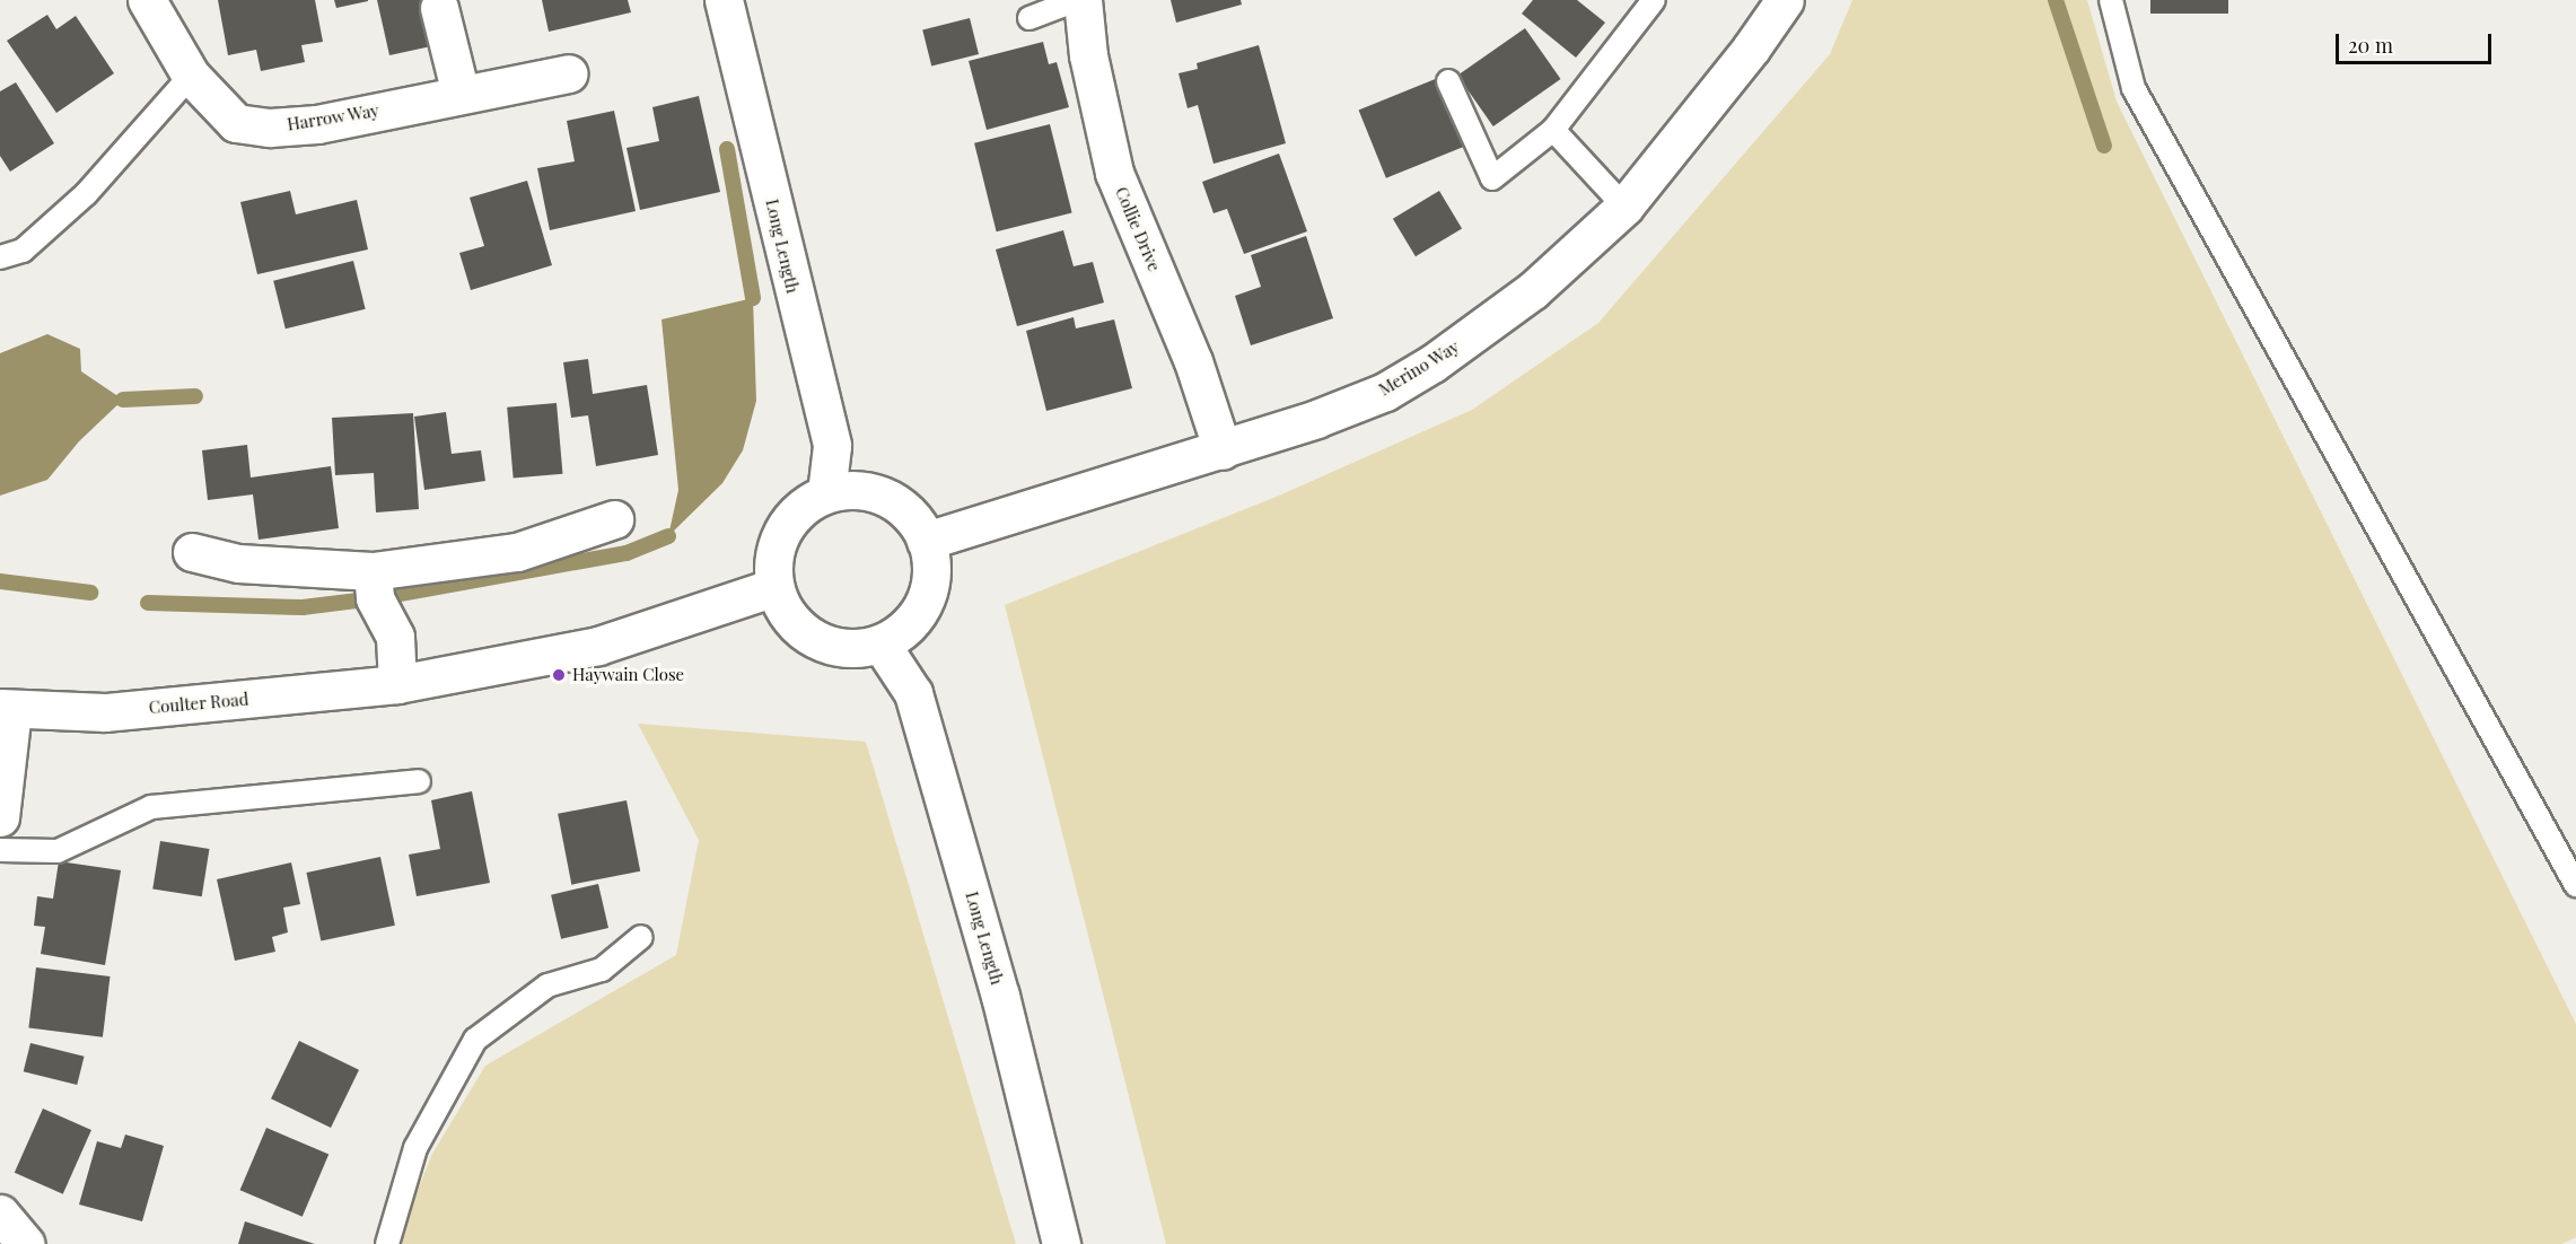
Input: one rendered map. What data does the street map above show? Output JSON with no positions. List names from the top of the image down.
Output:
{
  "streets": {
    "street": [
      "Harrow Way",
      "Collie Drive",
      "Long Length",
      "Merino Way",
      "Coulter Road"
    ]
  },
  "crossings": [
    ["Collie Drive", "Merino Way"],
    ["Long Length", "Merino Way"],
    ["Long Length", "Coulter Road"],
    ["Merino Way", "Coulter Road"]
  ],
  "places": ["Haywain Close"],
  "scale_bar": "20 m"
}
